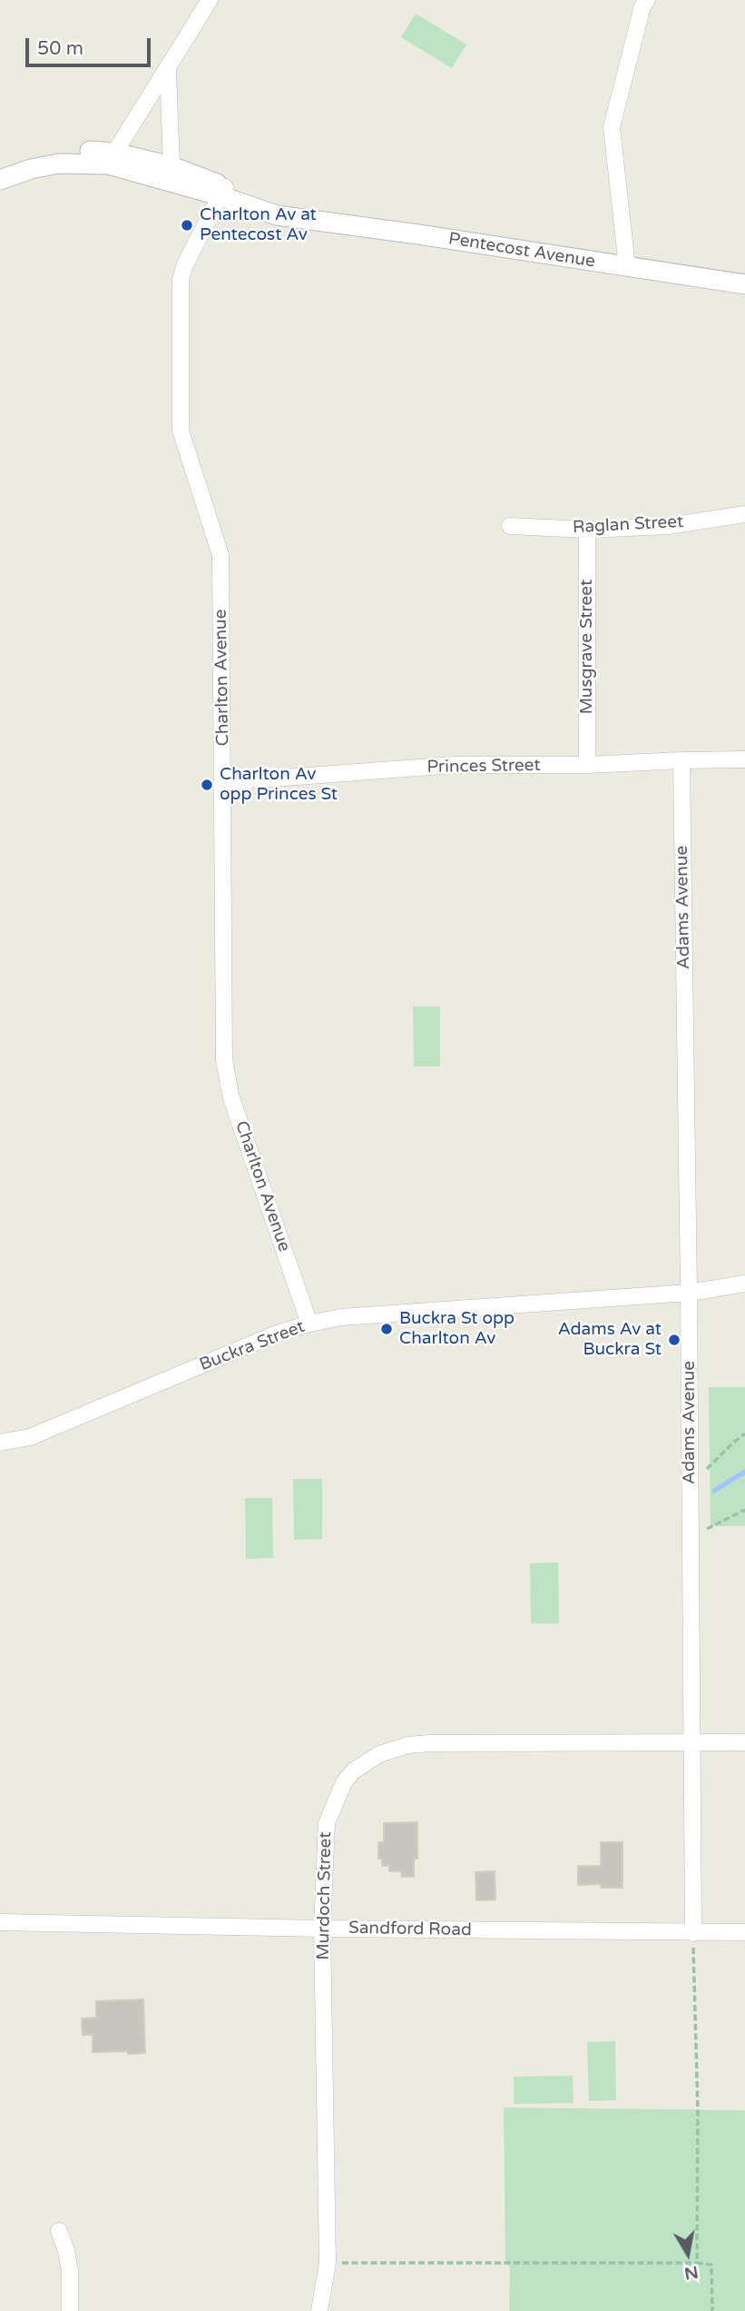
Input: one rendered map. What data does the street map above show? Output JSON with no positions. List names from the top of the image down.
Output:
{
  "streets": {
    "street": [
      "Pentecost Avenue",
      "Raglan Street",
      "Musgrave Street",
      "Charlton Avenue",
      "Princes Street",
      "Adams Avenue",
      "Buckra Street",
      "Murdoch Street",
      "Sandford Road"
    ]
  },
  "crossings": [
    ["Pentecost Avenue", "Charlton Avenue"],
    ["Raglan Street", "Musgrave Street"],
    ["Musgrave Street", "Princes Street"],
    ["Charlton Avenue", "Princes Street"],
    ["Charlton Avenue", "Buckra Street"],
    ["Princes Street", "Adams Avenue"],
    ["Adams Avenue", "Buckra Street"],
    ["Adams Avenue", "Murdoch Street"],
    ["Adams Avenue", "Sandford Road"],
    ["Murdoch Street", "Sandford Road"]
  ],
  "places": [
    "Charlton Av at Pentecost Av",
    "Charlton Av opp Princes St",
    "Buckra St opp Charlton Av",
    "Adams Av at Buckra St"
  ],
  "scale_bar": "50 m",
  "north": "bottom"
}
